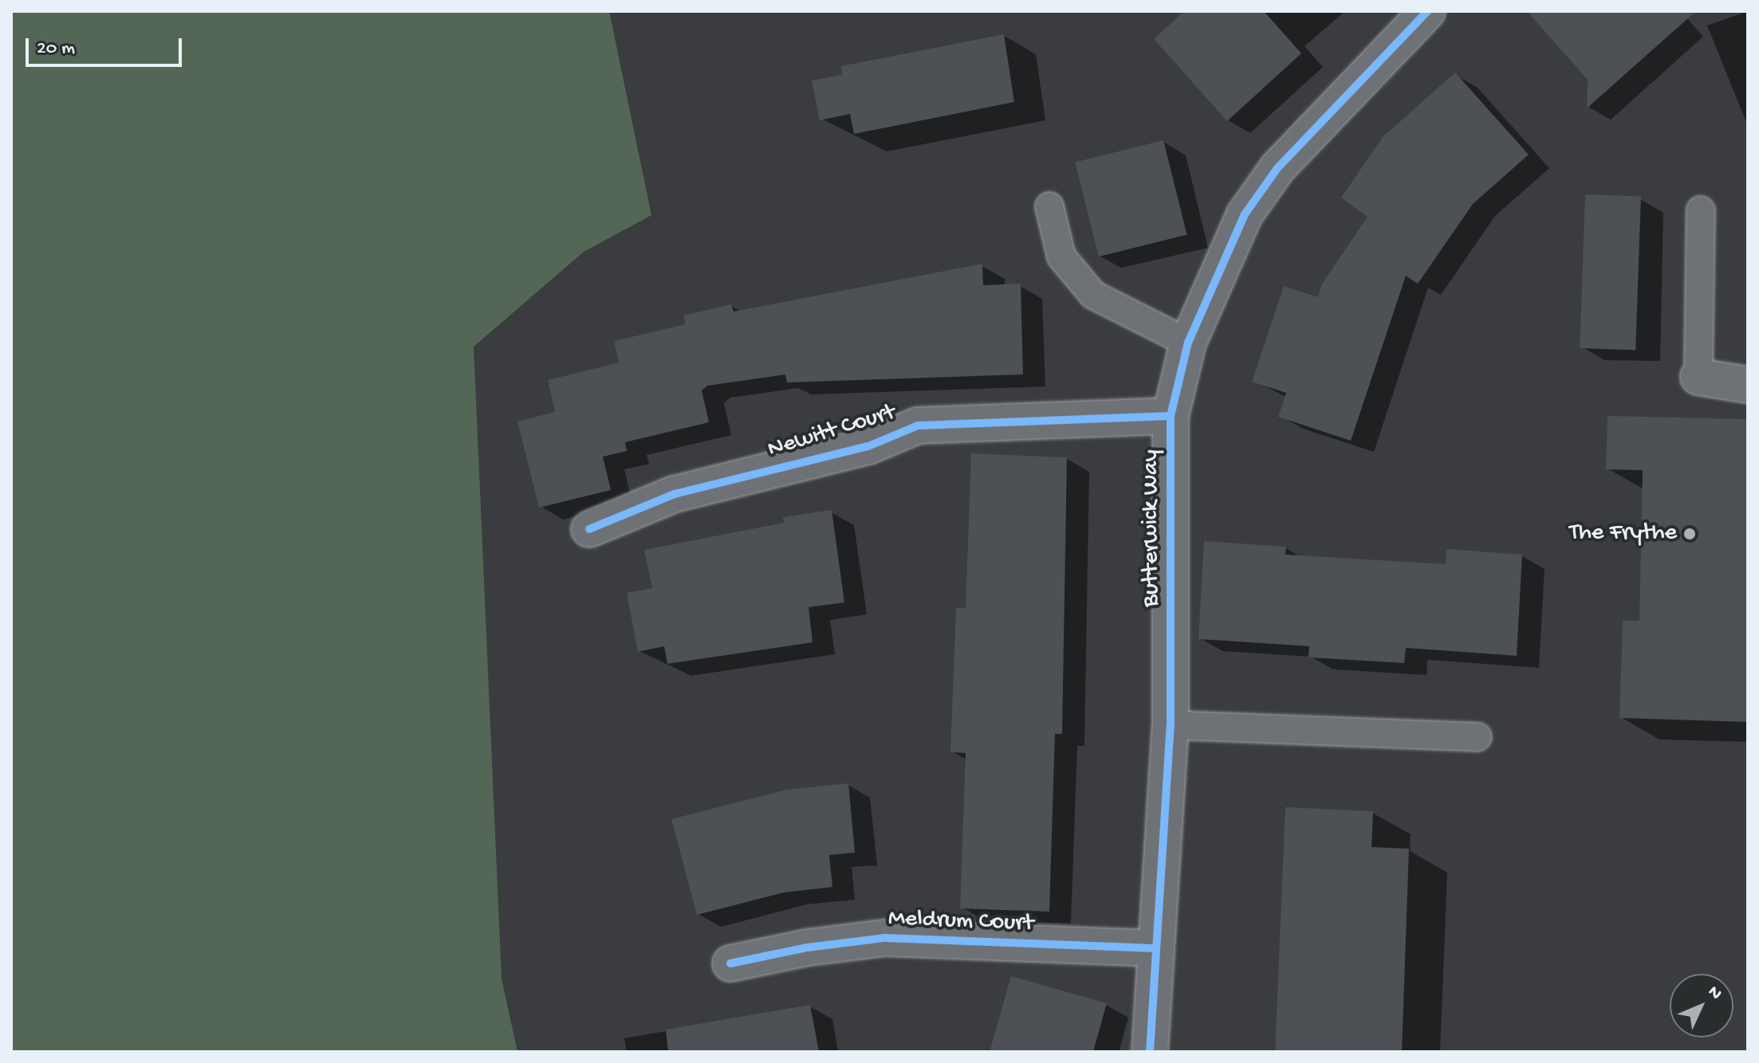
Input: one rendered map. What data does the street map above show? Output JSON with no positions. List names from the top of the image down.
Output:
{
  "streets": {
    "street": ["Newitt Court", "Butterwick Way", "Meldrum Court"]
  },
  "crossings": [
    ["Newitt Court", "Butterwick Way"],
    ["Butterwick Way", "Meldrum Court"]
  ],
  "places": ["The Frythe"],
  "scale_bar": "20 m",
  "north": "top right"
}
